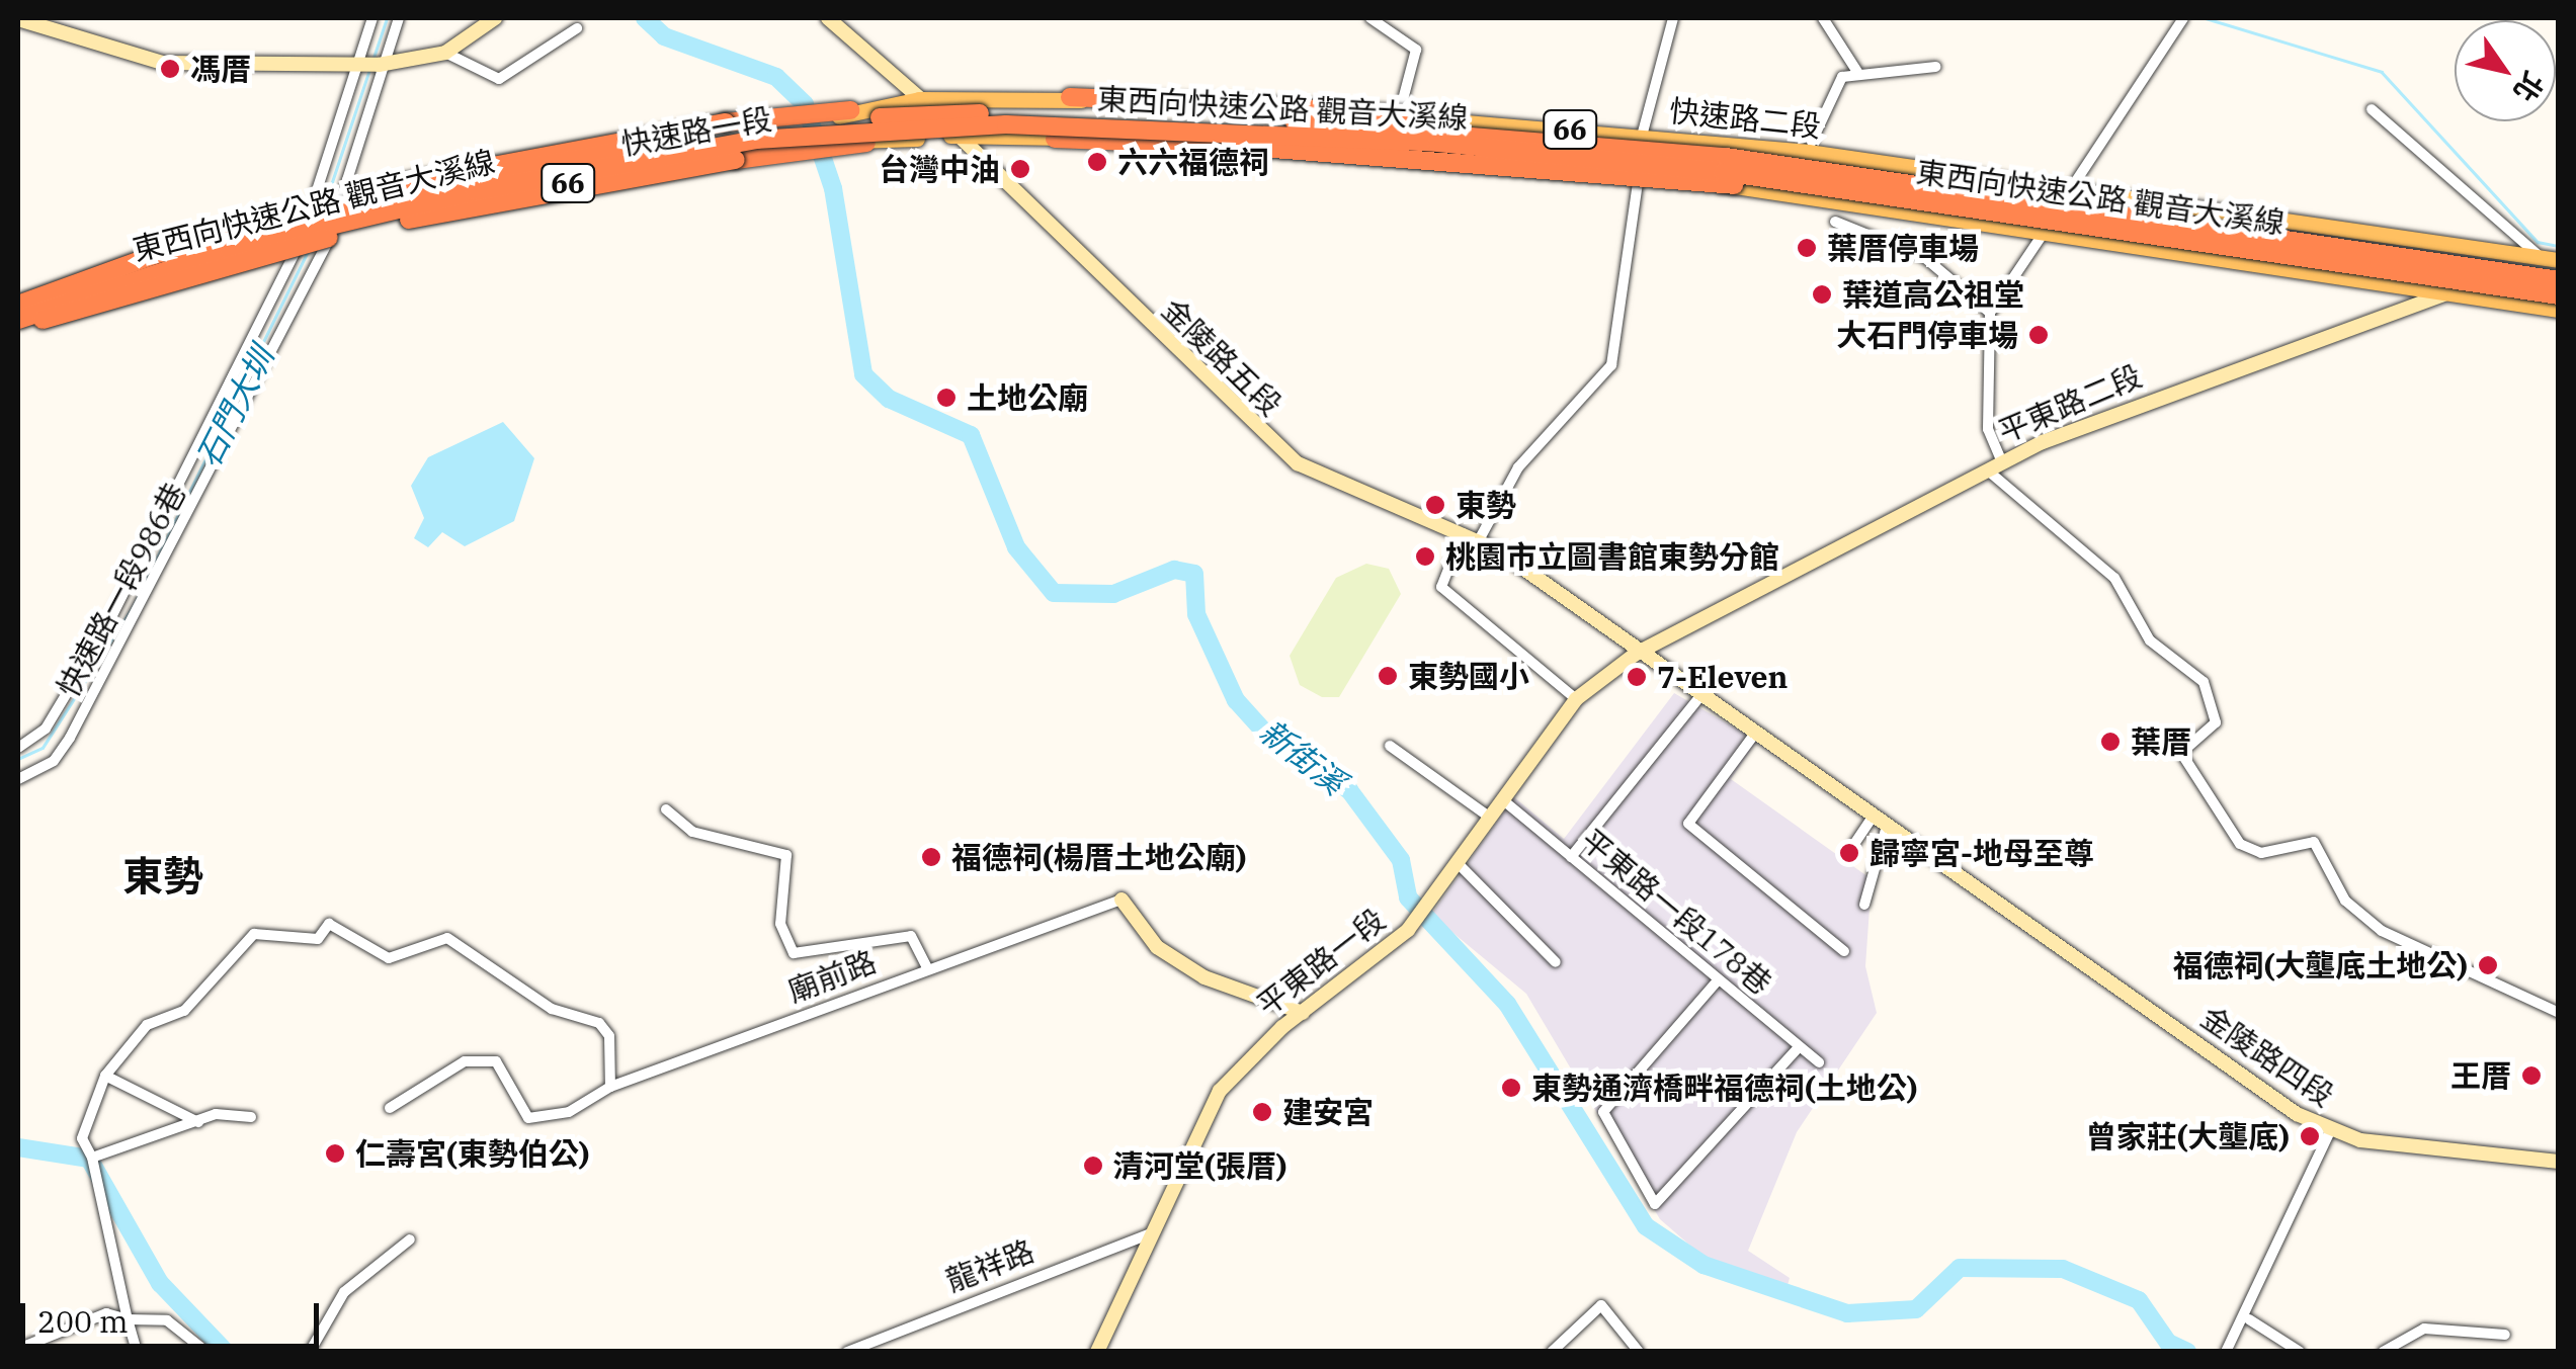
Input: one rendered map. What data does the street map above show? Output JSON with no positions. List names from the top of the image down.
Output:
{
  "streets": {
    "highway": ["東西向快速公路 觀音大溪線", "66"],
    "main road": ["快速路二段", "快速路一段"],
    "street": [
      "金陵路五段",
      "平東路二段",
      "快速路一段986巷",
      "平東路一段178巷",
      "平東路一段",
      "廟前路",
      "金陵路四段",
      "龍祥路"
    ]
  },
  "crossings": [
    ["東西向快速公路 觀音大溪線", "66"],
    ["快速路二段", "66"],
    ["快速路二段", "金陵路五段"],
    ["快速路二段", "平東路二段"],
    ["66", "快速路一段"],
    ["66", "金陵路五段"],
    ["66", "平東路二段"],
    ["66", "快速路一段986巷"],
    ["快速路一段", "快速路一段986巷"],
    ["金陵路五段", "平東路二段"],
    ["金陵路五段", "平東路一段"],
    ["金陵路五段", "金陵路四段"],
    ["平東路二段", "平東路一段"],
    ["平東路二段", "金陵路四段"],
    ["平東路一段178巷", "平東路一段"],
    ["平東路一段", "廟前路"],
    ["平東路一段", "金陵路四段"],
    ["平東路一段", "龍祥路"]
  ],
  "districts": ["東勢"],
  "water": ["石門大圳", "新街溪"],
  "places": [
    "馮厝",
    "六六福德祠",
    "台灣中油",
    "葉厝停車場",
    "葉道高公祖堂",
    "大石門停車場",
    "土地公廟",
    "東勢",
    "桃園市立圖書館東勢分館",
    "東勢國小",
    "7-Eleven",
    "葉厝",
    "歸寧宮-地母至尊",
    "福德祠(楊厝土地公廟)",
    "福德祠(大壟底土地公)",
    "王厝",
    "東勢通濟橋畔福德祠(土地公)",
    "建安宮",
    "曾家莊(大壟底)",
    "仁壽宮(東勢伯公)",
    "清河堂(張厝)"
  ],
  "scale_bar": "200 m",
  "north": "bottom right"
}
